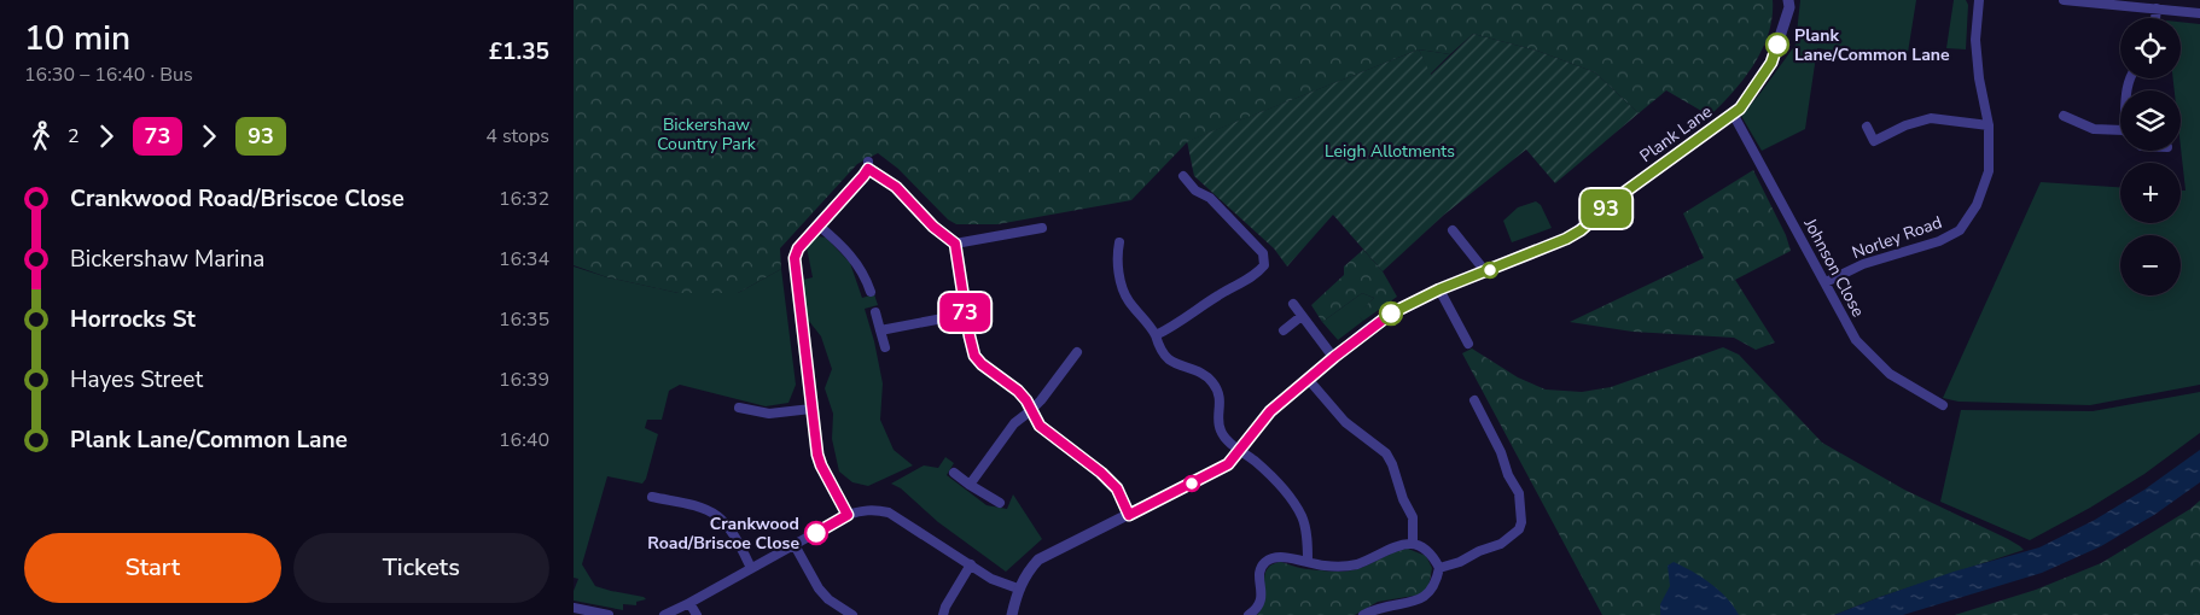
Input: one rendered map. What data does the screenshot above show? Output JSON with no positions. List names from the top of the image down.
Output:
{
  "streets": {
    "street": ["Plank Lane", "Norley Road", "Johnson Close"]
  },
  "crossings": [
    ["Plank Lane", "Johnson Close"],
    ["Norley Road", "Johnson Close"]
  ],
  "parks": ["Bickershaw Country Park", "Leigh Allotments"],
  "places": ["Plank Lane/Common Lane", "Crankwood Road/Briscoe Close"],
  "lines": ["bus line 93", "bus line 73"],
  "page": {
    "heading": ["10 min", "16:30 – 16:40 · Bus", "£1.35"],
    "on_map": ["73", "93"],
    "map_buttons": ["+", "−"],
    "legs": [
      "2",
      "73",
      "93",
      "4 stops"
    ],
    "list": [
      {
        "name": "Crankwood Road/Briscoe Close",
        "value": "16:32"
      },
      {
        "name": "Bickershaw Marina",
        "value": "16:34"
      },
      {
        "name": "Horrocks St",
        "value": "16:35"
      },
      {
        "name": "Hayes Street",
        "value": "16:39"
      },
      {
        "name": "Plank Lane/Common Lane",
        "value": "16:40"
      }
    ],
    "buttons": ["Start", "Tickets"]
  }
}
